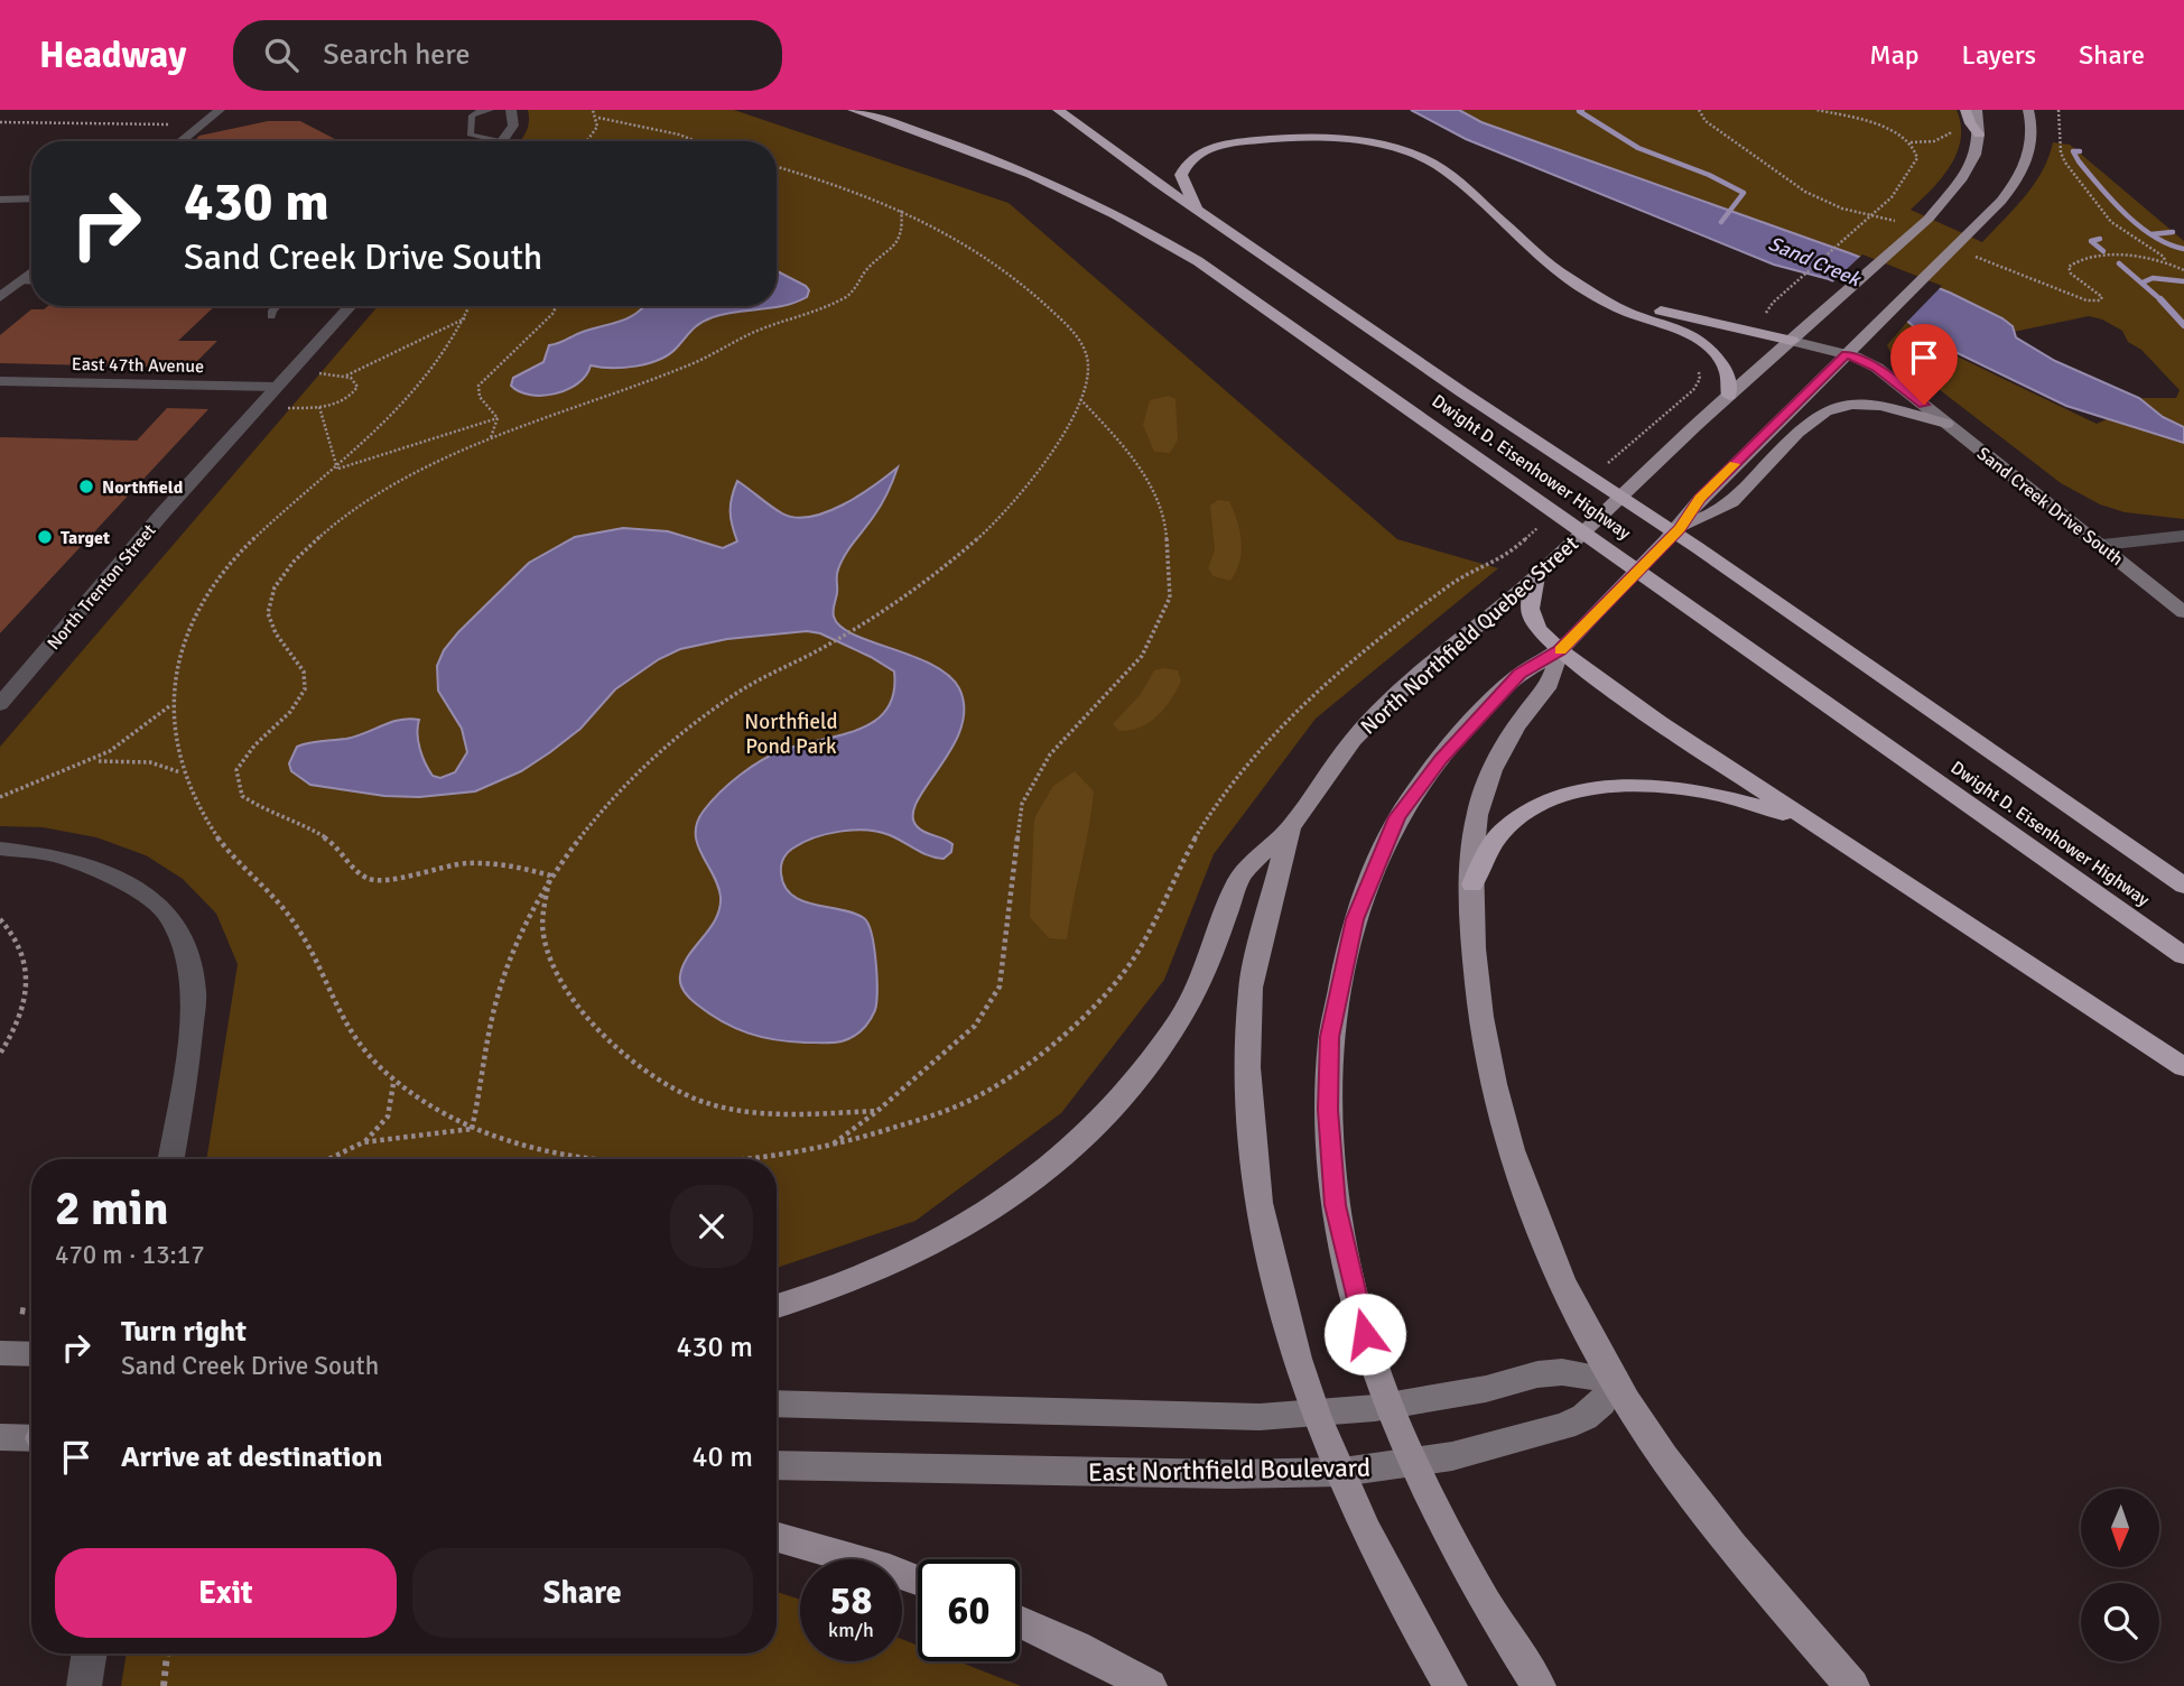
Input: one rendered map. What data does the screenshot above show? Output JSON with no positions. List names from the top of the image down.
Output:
{
  "streets": {
    "highway": ["Dwight D. Eisenhower Highway"],
    "main road": ["Sand Creek Drive South", "North Northfield Quebec Street", "East Northfield Boulevard"],
    "street": ["East 47th Avenue", "North Trenton Street"]
  },
  "crossings": [
    ["East 47th Avenue", "North Trenton Street"],
    ["Sand Creek Drive South", "North Northfield Quebec Street"]
  ],
  "water": ["Sand Creek"],
  "parks": ["Northfield Pond Park"],
  "places": ["Northfield", "Target"],
  "north": "bottom",
  "page": {
    "header": "Headway",
    "search": "Search here",
    "nav": ["Map", "Layers", "Share"],
    "turn": ["430 m", "Sand Creek Drive South"],
    "heading": ["2 min", "470 m · 13:17"],
    "list": [
      {
        "name": "Turn right",
        "note": "Sand Creek Drive South",
        "value": "430 m"
      },
      {
        "name": "Arrive at destination",
        "value": "40 m"
      }
    ],
    "buttons": ["Exit", "Share"],
    "speed": "58 km/h",
    "limit": "60"
  }
}
